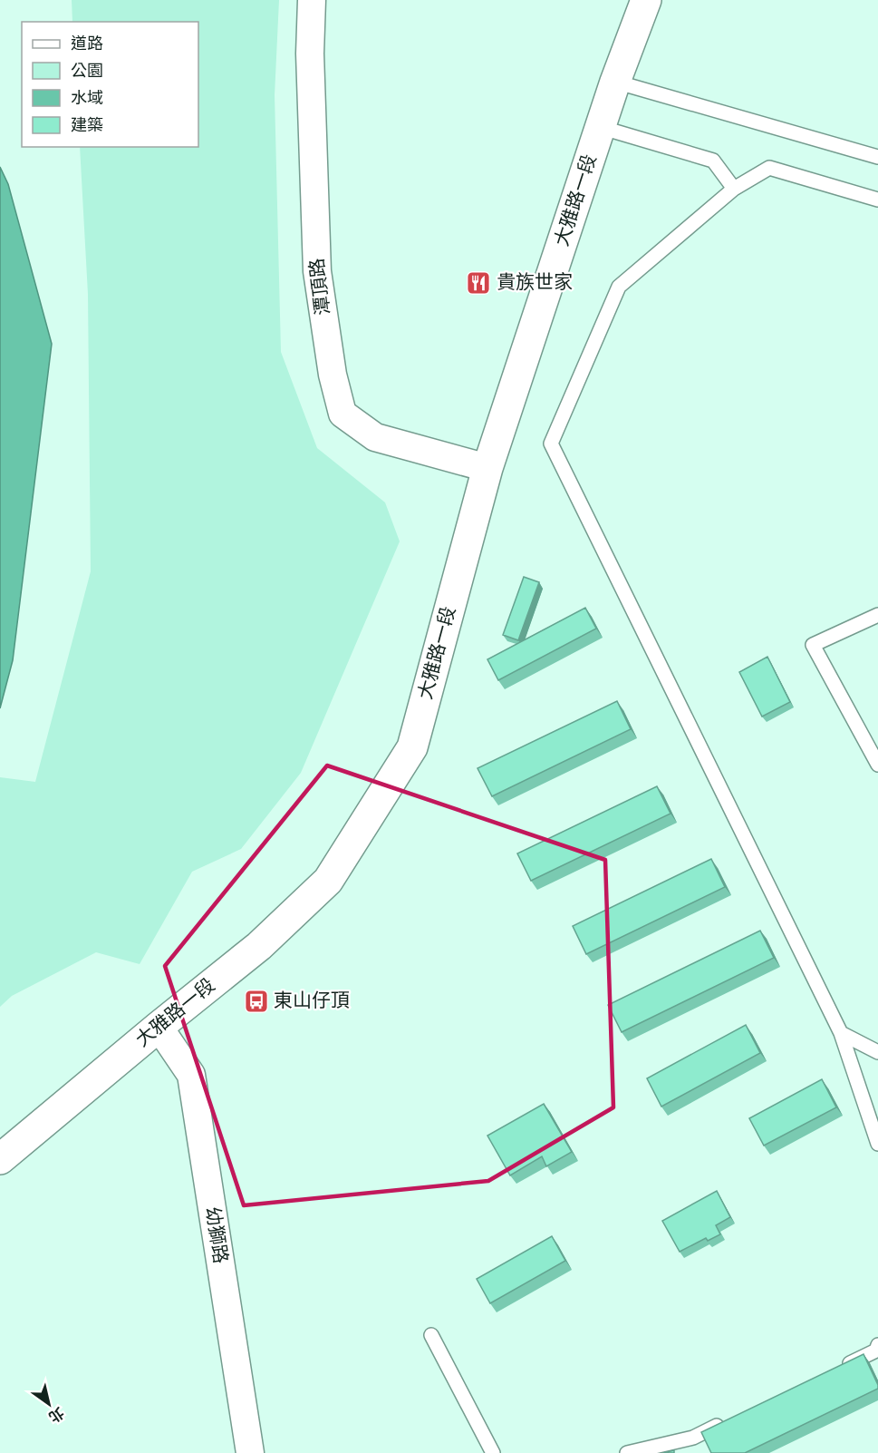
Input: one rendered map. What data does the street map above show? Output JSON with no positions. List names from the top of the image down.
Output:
{
  "streets": {
    "main road": ["大雅路一段"],
    "street": ["潭頂路", "幼獅路"]
  },
  "crossings": [
    ["大雅路一段", "潭頂路"],
    ["大雅路一段", "幼獅路"]
  ],
  "places": {
    "restaurant": ["貴族世家"],
    "bus stop": ["東山仔頂"]
  },
  "legend": [
    "道路",
    "公園",
    "水域",
    "建築"
  ],
  "north": "bottom right"
}
